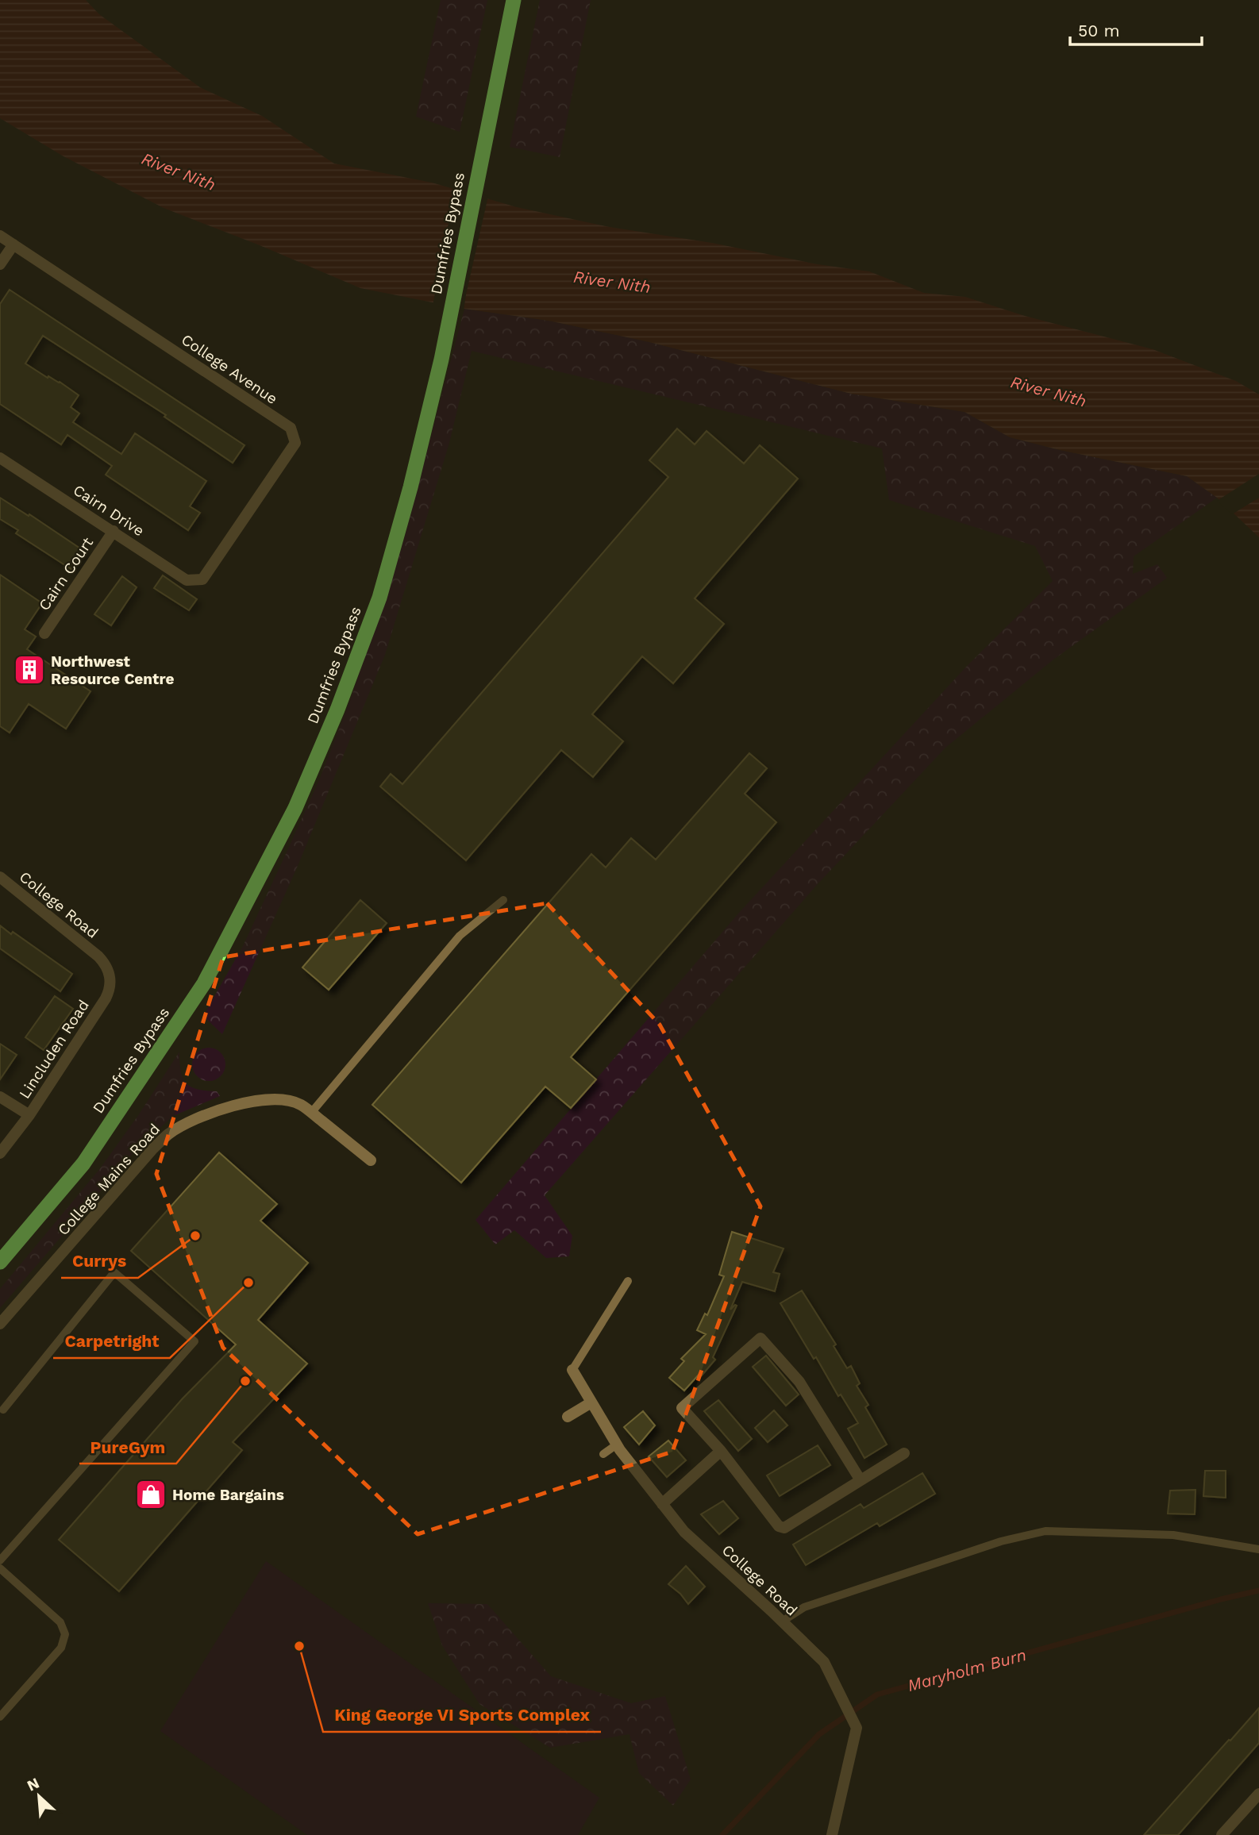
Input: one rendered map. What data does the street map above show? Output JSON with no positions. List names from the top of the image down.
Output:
{
  "streets": {
    "highway": ["Dumfries Bypass"],
    "street": [
      "College Avenue",
      "Cairn Drive",
      "Cairn Court",
      "College Road",
      "Lincluden Road",
      "College Mains Road"
    ]
  },
  "crossings": [
    ["College Avenue", "Cairn Drive"],
    ["Cairn Drive", "Cairn Court"],
    ["College Road", "Lincluden Road"]
  ],
  "water": ["River Nith", "Maryholm Burn"],
  "places": {
    "building": ["Northwest Resource Centre"],
    "other": [
      "Currys",
      "Carpetright",
      "PureGym",
      "King George VI Sports Complex"
    ],
    "shop": ["Home Bargains"]
  },
  "scale_bar": "50 m",
  "north": "top left"
}
